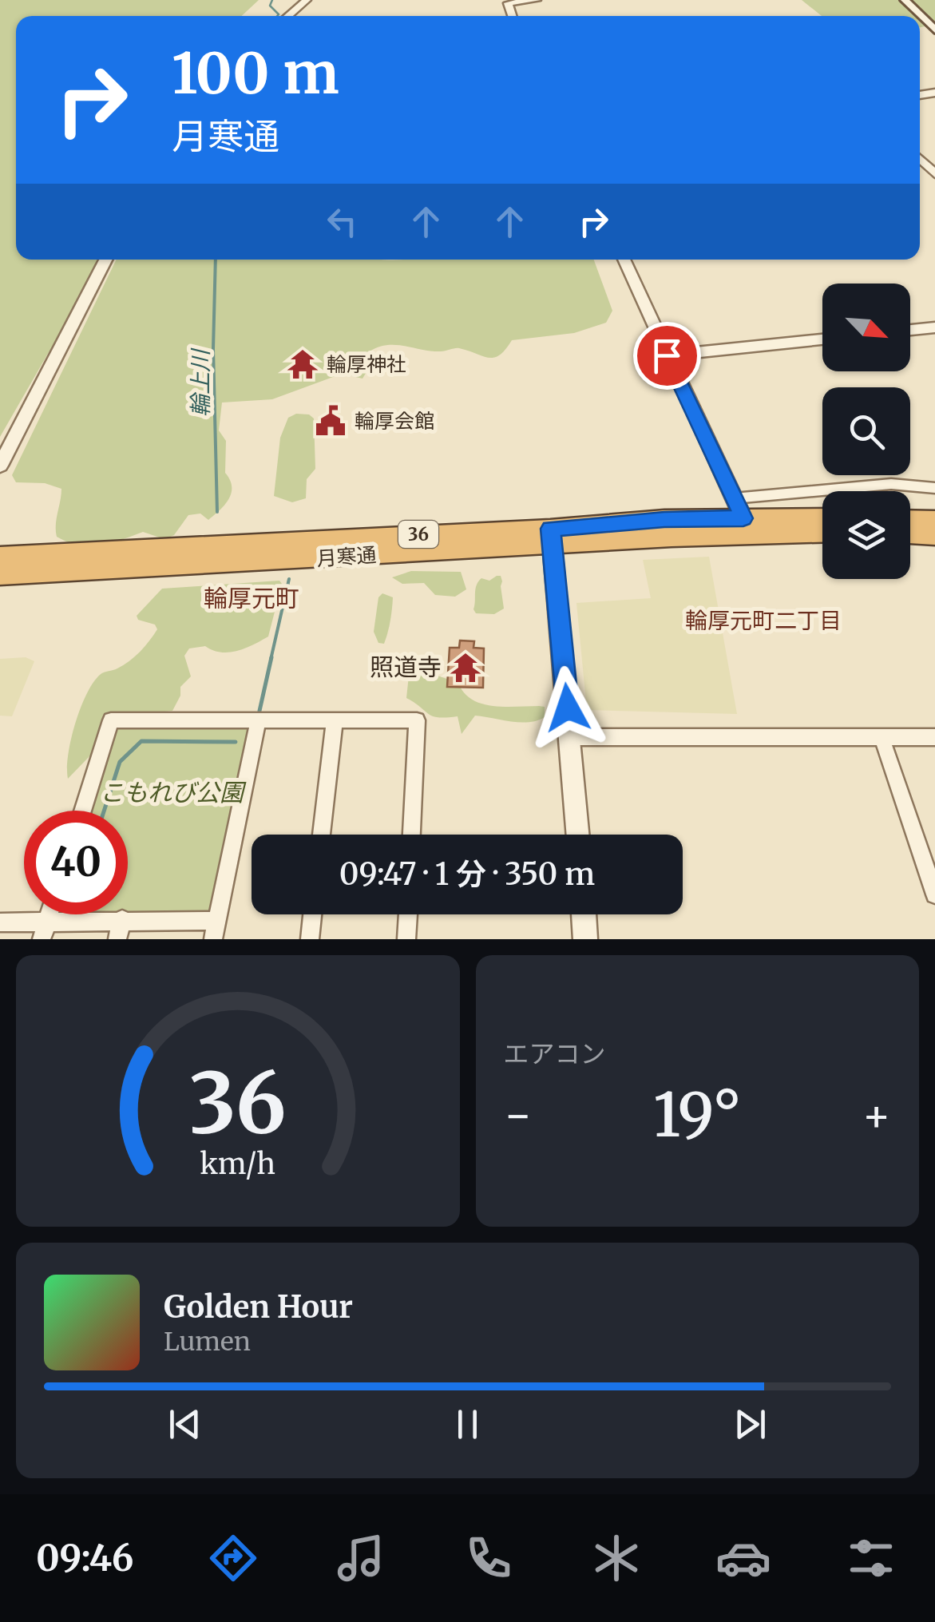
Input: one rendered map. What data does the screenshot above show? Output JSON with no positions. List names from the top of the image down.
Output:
{
  "streets": {
    "highway": ["36", "月寒通"]
  },
  "districts": ["輪厚元町", "輪厚元町二丁目"],
  "water": ["輪上川"],
  "parks": ["こもれび公園"],
  "places": {
    "temple": ["輪厚神社", "照道寺"],
    "public building": ["輪厚会館"]
  },
  "north": "bottom right",
  "page": {
    "turn": ["100 m", "月寒通"],
    "limit": "40",
    "trip": "09:47 · 1 分 · 350 m",
    "tile": "エアコン",
    "heat": ["−", "19°", "+"],
    "song": ["Golden Hour", "Lumen"],
    "tabs": "09:46",
    "gauge": ["36", "km/h"]
  }
}
